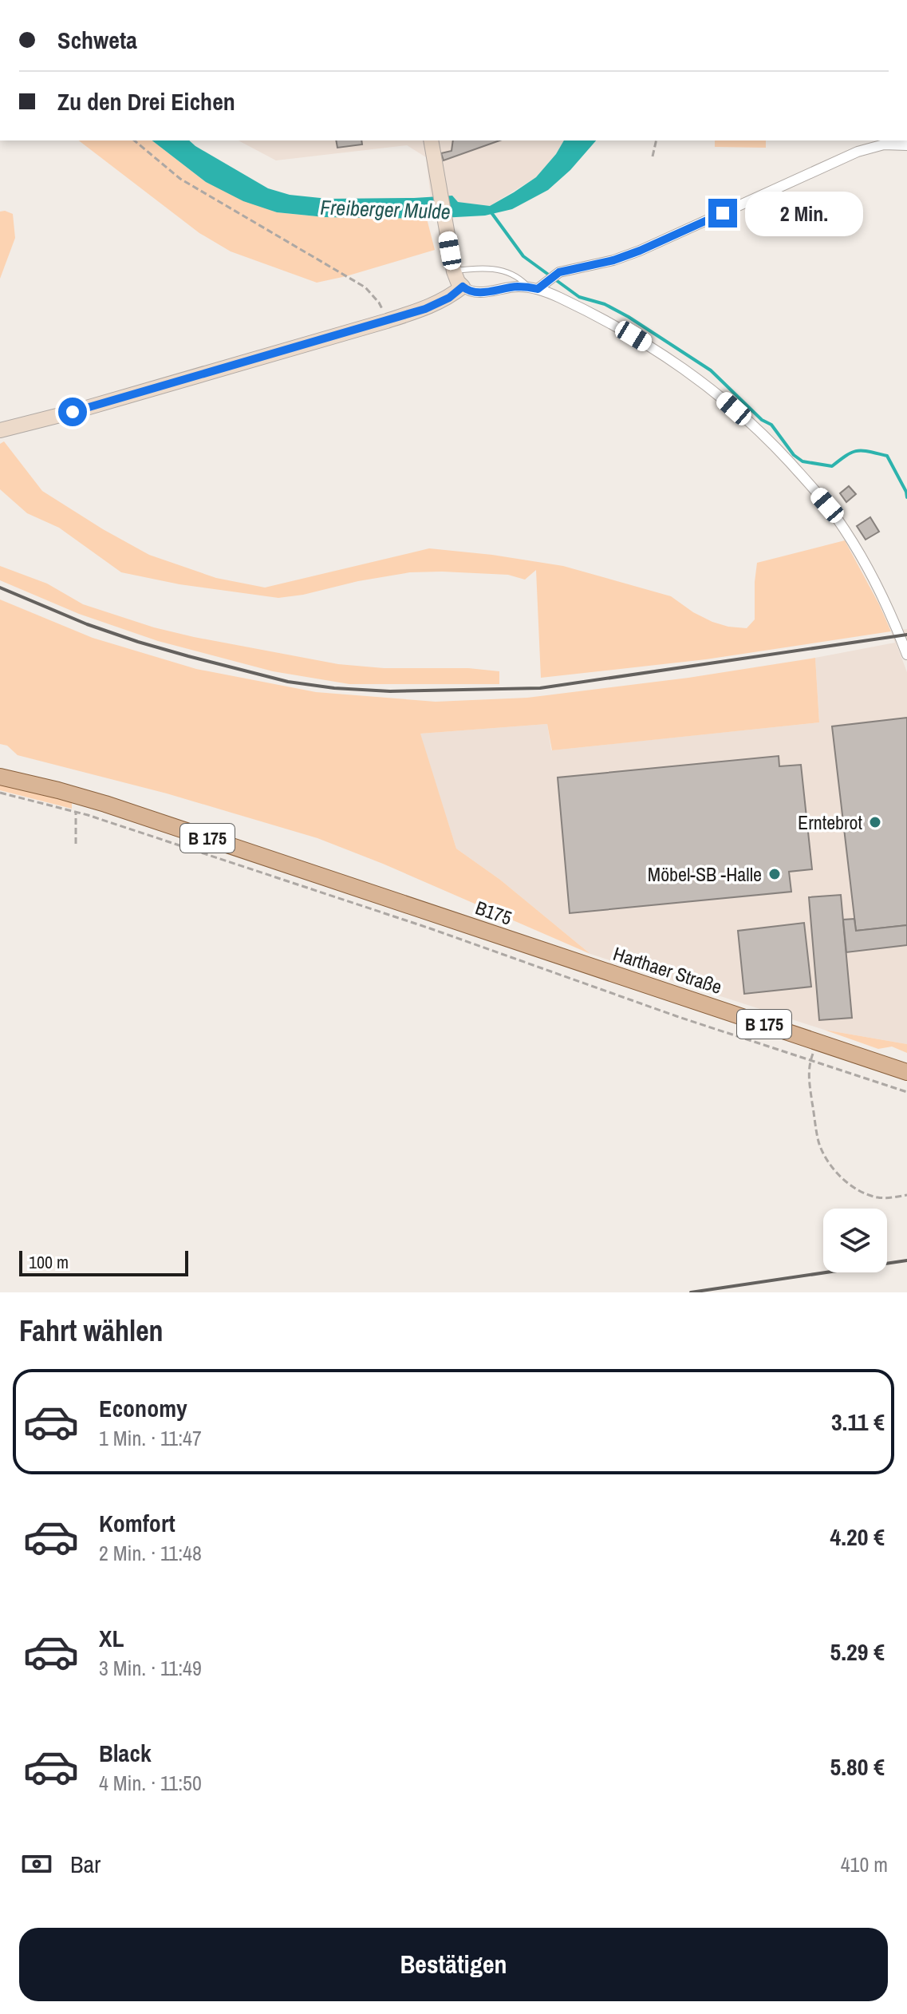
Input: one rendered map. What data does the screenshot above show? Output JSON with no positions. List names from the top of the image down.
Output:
{
  "streets": {
    "main road": ["B 175", "B175", "Harthaer Straße"]
  },
  "crossings": [
    ["B 175", "B175"],
    ["B175", "Harthaer Straße"]
  ],
  "water": ["Freiberger Mulde"],
  "places": ["Erntebrot", "Möbel-SB -Halle"],
  "scale_bar": "100 m",
  "page": {
    "banner": ["Schweta", "Zu den Drei Eichen"],
    "bubble": "2 Min.",
    "scale": "100 m",
    "heading": "Fahrt wählen",
    "list": [
      {
        "name": "Economy",
        "note": "1 Min. · 11:47",
        "value": "3.11 €"
      },
      {
        "name": "Komfort",
        "note": "2 Min. · 11:48",
        "value": "4.20 €"
      },
      {
        "name": "XL",
        "note": "3 Min. · 11:49",
        "value": "5.29 €"
      },
      {
        "name": "Black",
        "note": "4 Min. · 11:50",
        "value": "5.80 €"
      }
    ],
    "pay": ["Bar", "410 m"],
    "buttons": "Bestätigen"
  }
}
